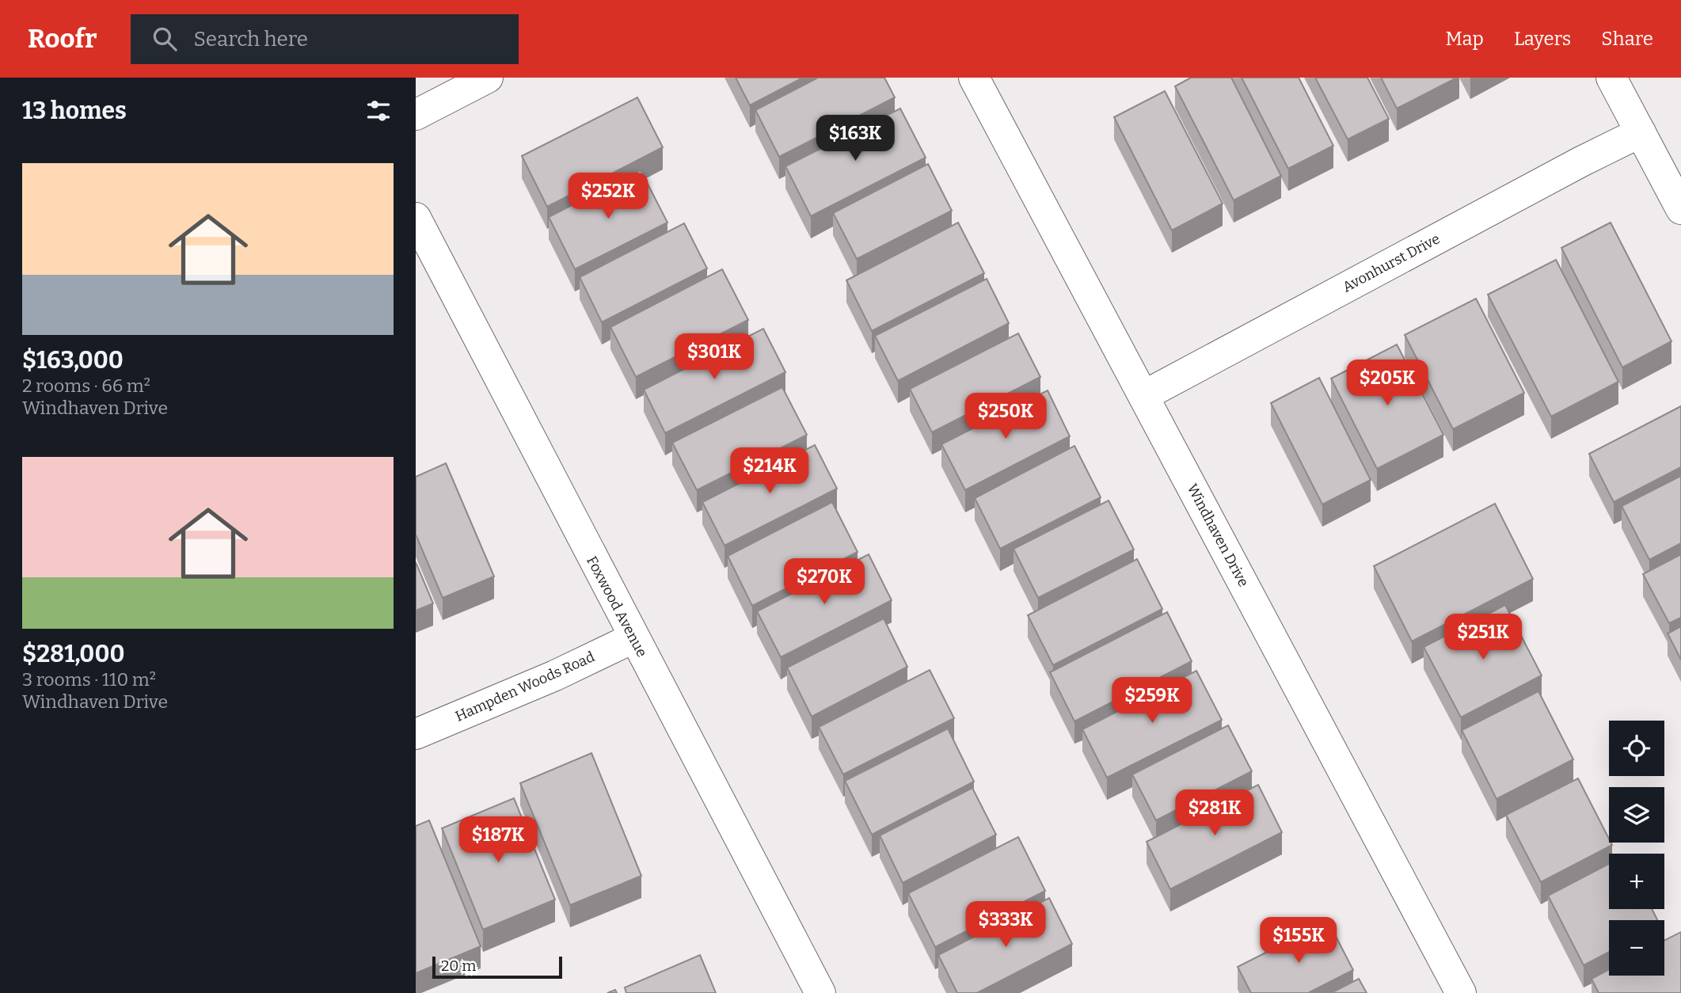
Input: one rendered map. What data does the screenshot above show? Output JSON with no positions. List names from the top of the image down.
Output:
{
  "streets": {
    "street": [
      "Avonhurst Drive",
      "Windhaven Drive",
      "Foxwood Avenue",
      "Hampden Woods Road"
    ]
  },
  "crossings": [
    ["Avonhurst Drive", "Windhaven Drive"],
    ["Foxwood Avenue", "Hampden Woods Road"]
  ],
  "scale_bar": "20 m",
  "page": {
    "header": "Roofr",
    "search": "Search here",
    "nav": ["Map", "Layers", "Share"],
    "heading": "13 homes",
    "price": [
      "$163K",
      "$252K",
      "$301K",
      "$205K",
      "$250K",
      "$214K",
      "$270K",
      "$251K",
      "$259K",
      "$281K",
      "$187K",
      "$333K",
      "$155K"
    ],
    "list": [
      {
        "name": "$163,000",
        "note": "2 rooms · 66 m² · Windhaven Drive"
      },
      {
        "name": "$281,000",
        "note": "3 rooms · 110 m² · Windhaven Drive"
      }
    ],
    "map_buttons": ["+", "−"],
    "scale": "20 m"
  }
}
